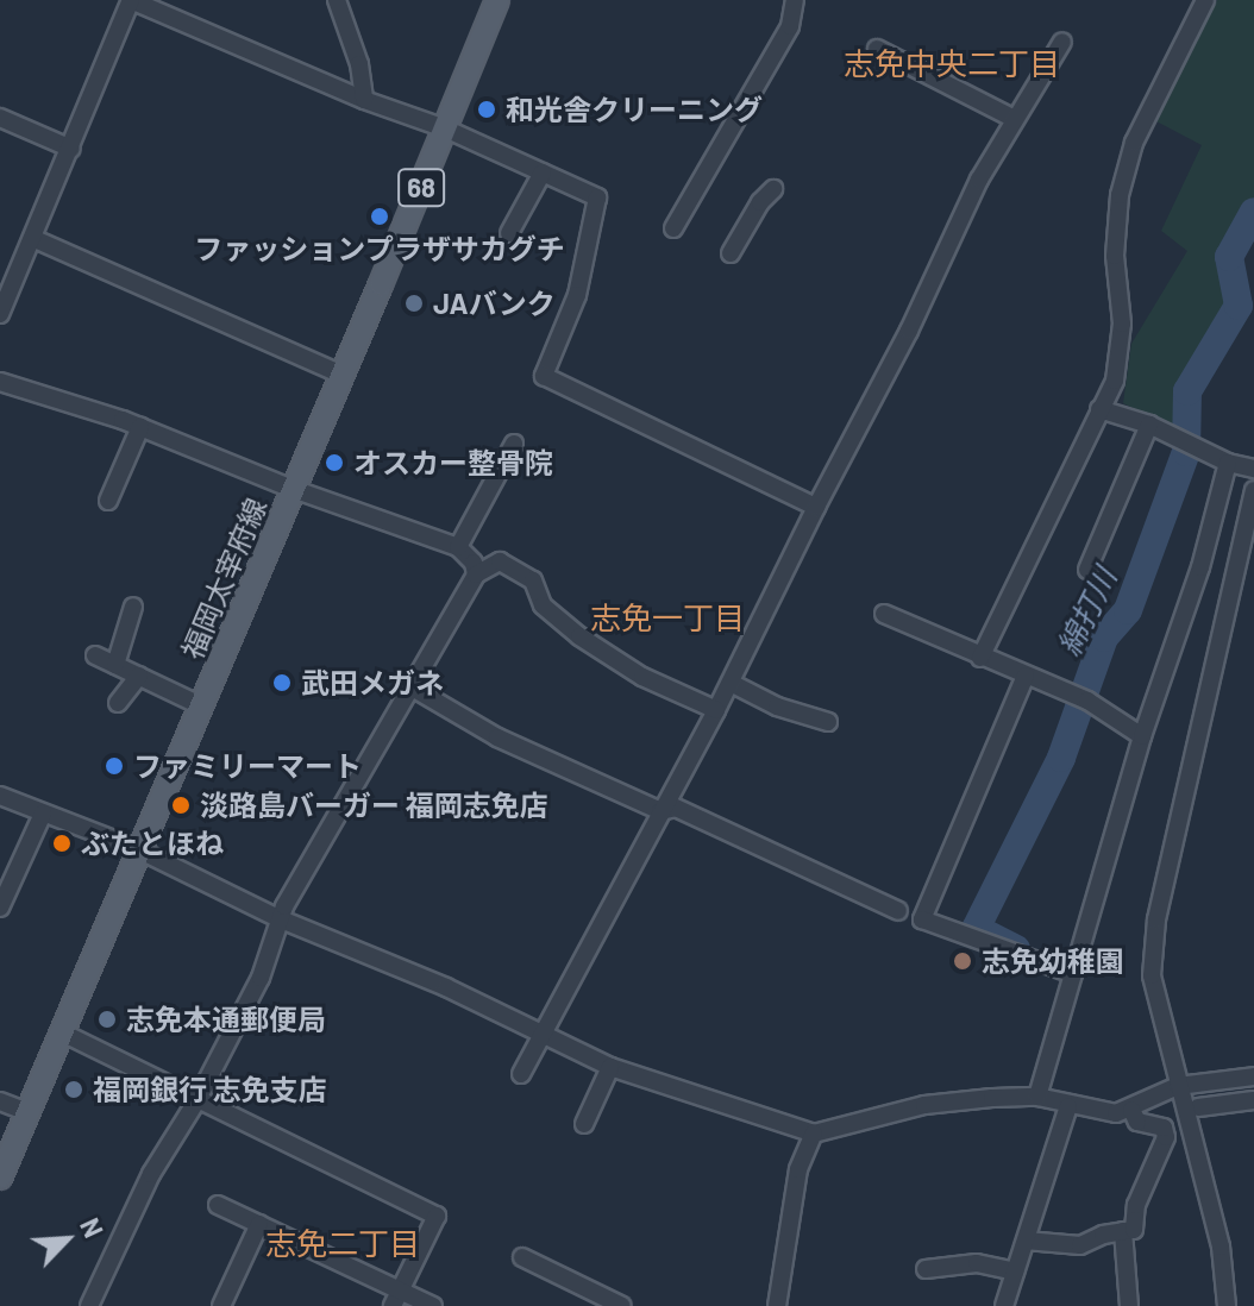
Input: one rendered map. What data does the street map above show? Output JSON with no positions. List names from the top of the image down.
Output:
{
  "streets": {
    "main road": ["68", "福岡太宰府線"]
  },
  "districts": ["志免中央二丁目", "志免一丁目", "志免二丁目"],
  "water": ["綿打川"],
  "places": [
    "和光舎クリーニング",
    "ファッションプラザサカグチ",
    "JAバンク",
    "オスカー整骨院",
    "武田メガネ",
    "ファミリーマート",
    "淡路島バーガー 福岡志免店",
    "ぶたとほね",
    "志免幼稚園",
    "志免本通郵便局",
    "福岡銀行 志免支店"
  ],
  "north": "top right"
}
